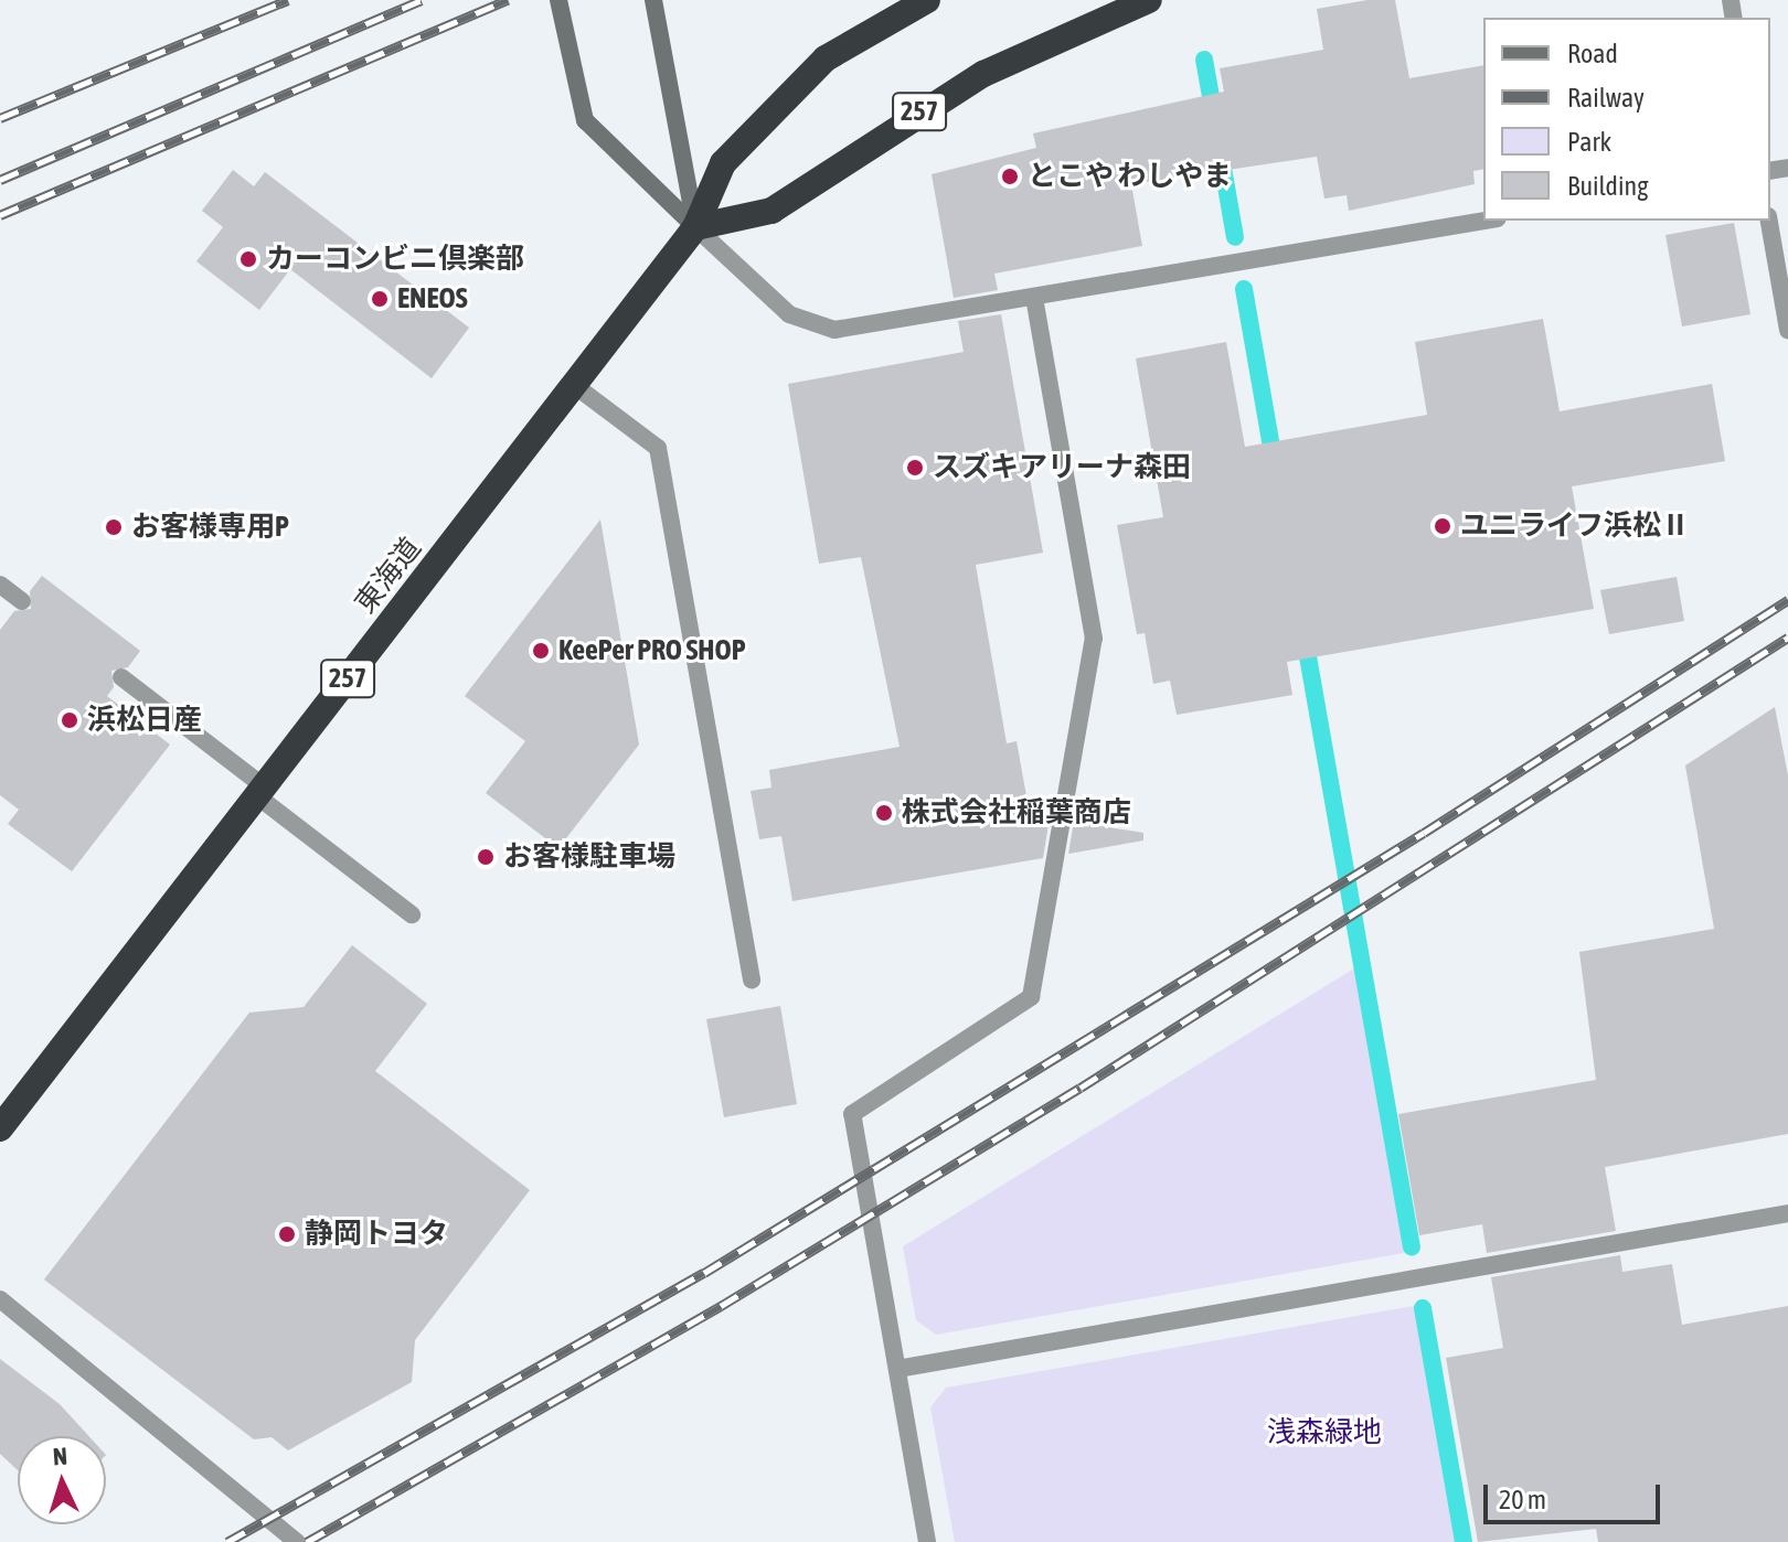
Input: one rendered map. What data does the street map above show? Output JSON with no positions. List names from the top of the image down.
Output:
{
  "streets": {
    "highway": ["257", "東海道"]
  },
  "crossings": [
    ["257", "東海道"]
  ],
  "parks": ["浅森緑地"],
  "places": [
    "とこや わしやま",
    "カーコンビニ倶楽部",
    "ENEOS",
    "スズキアリーナ森田",
    "ユニライフ浜松Ⅱ",
    "お客様専用P",
    "KeePer PRO SHOP",
    "浜松日産",
    "株式会社稲葉商店",
    "お客様駐車場",
    "静岡トヨタ"
  ],
  "legend": [
    "Road",
    "Railway",
    "Park",
    "Building"
  ],
  "scale_bar": "20 m",
  "north": "top"
}
